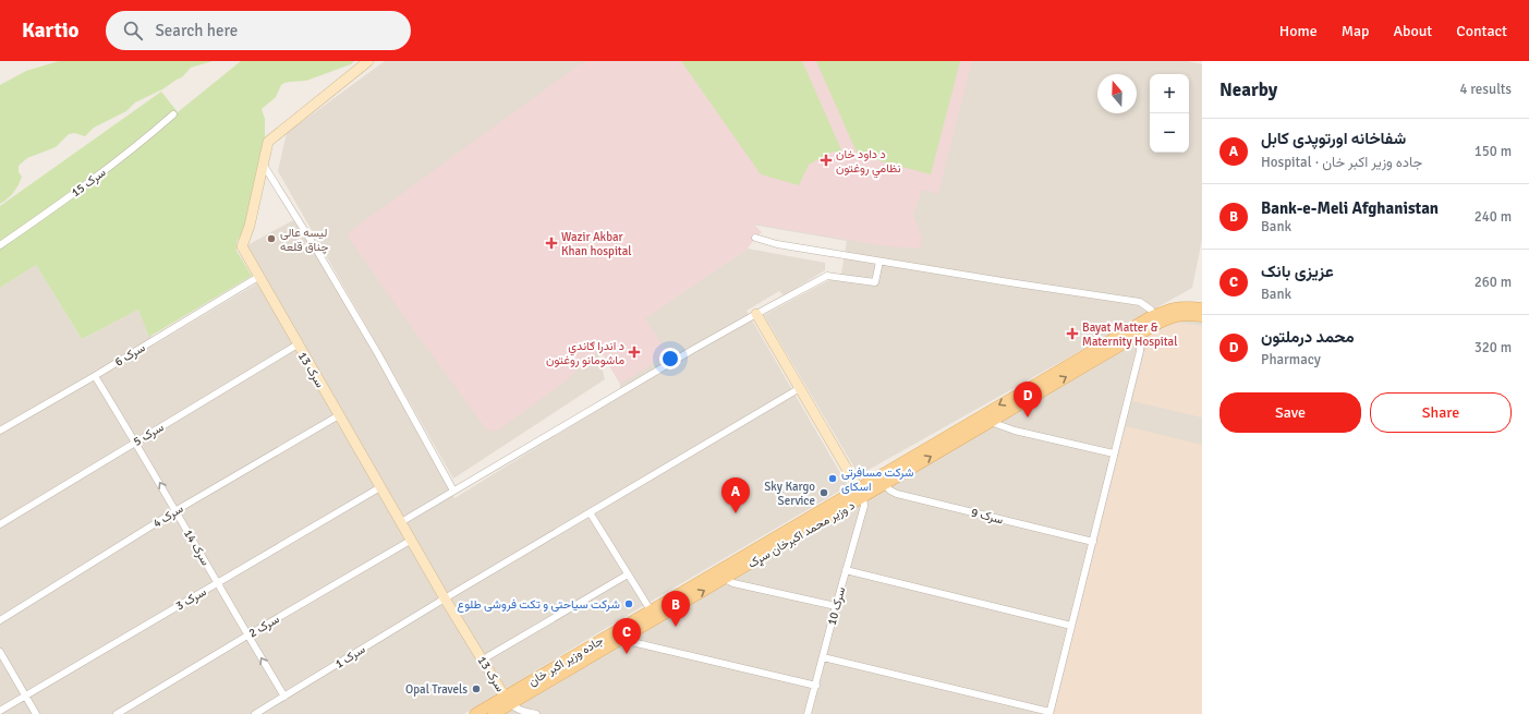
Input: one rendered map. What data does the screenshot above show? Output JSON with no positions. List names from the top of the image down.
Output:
{
  "streets": {
    "main road": ["د وزیر محمد اکبرخان سړک"],
    "street": [
      "سرک 15",
      "سرک 6",
      "سرک 13",
      "سرک 5",
      "سرک 4",
      "سرک 9",
      "سرک 14",
      "سرک 3",
      "سرک 10",
      "سرک 2",
      "سرک 1"
    ]
  },
  "crossings": [
    ["سرک 6", "سرک 13"],
    ["سرک 6", "سرک 14"],
    ["سرک 13", "سرک 5"],
    ["سرک 13", "سرک 4"],
    ["سرک 13", "د وزیر محمد اکبرخان سړک"],
    ["سرک 13", "سرک 3"],
    ["سرک 13", "سرک 2"],
    ["سرک 13", "سرک 1"],
    ["سرک 5", "سرک 14"],
    ["سرک 4", "سرک 14"],
    ["سرک 9", "د وزیر محمد اکبرخان سړک"],
    ["د وزیر محمد اکبرخان سړک", "سرک 10"],
    ["سرک 14", "سرک 3"],
    ["سرک 14", "سرک 2"],
    ["سرک 14", "سرک 1"]
  ],
  "one_way": ["سرک 14"],
  "places": {
    "health": [
      "د داود خان نظامي روغتون",
      "Wazir Akbar Khan hospital",
      "Bayat Matter & Maternity Hospital",
      "د اندرا ګاندي ماشومانو روغتون"
    ],
    "other": [
      "لیسه عالی چناق قلعه",
      "شرکت مسافرتی اسکای",
      "Sky Kargo Service",
      "شرکت سیاحتی و تکت فروشی طلوع",
      "Opal Travels"
    ]
  },
  "north": "top",
  "page": {
    "header": "Kartio",
    "search": "Search here",
    "nav": [
      "Home",
      "Map",
      "About",
      "Contact"
    ],
    "heading": ["Nearby", "4 results"],
    "map_buttons": ["+", "−"],
    "list": [
      {
        "mark": "A",
        "name": "شفاخانه اورتوپدی کابل",
        "note": "Hospital · جاده وزیر اکبر خان",
        "value": "150 m"
      },
      {
        "mark": "B",
        "name": "Bank-e-Meli Afghanistan",
        "note": "Bank",
        "value": "240 m"
      },
      {
        "mark": "C",
        "name": "عزیزی بانک",
        "note": "Bank",
        "value": "260 m"
      },
      {
        "mark": "D",
        "name": "محمد درملتون",
        "note": "Pharmacy",
        "value": "320 m"
      }
    ],
    "buttons": ["Save", "Share"],
    "pins": [
      "D",
      "A",
      "B",
      "C"
    ]
  }
}
